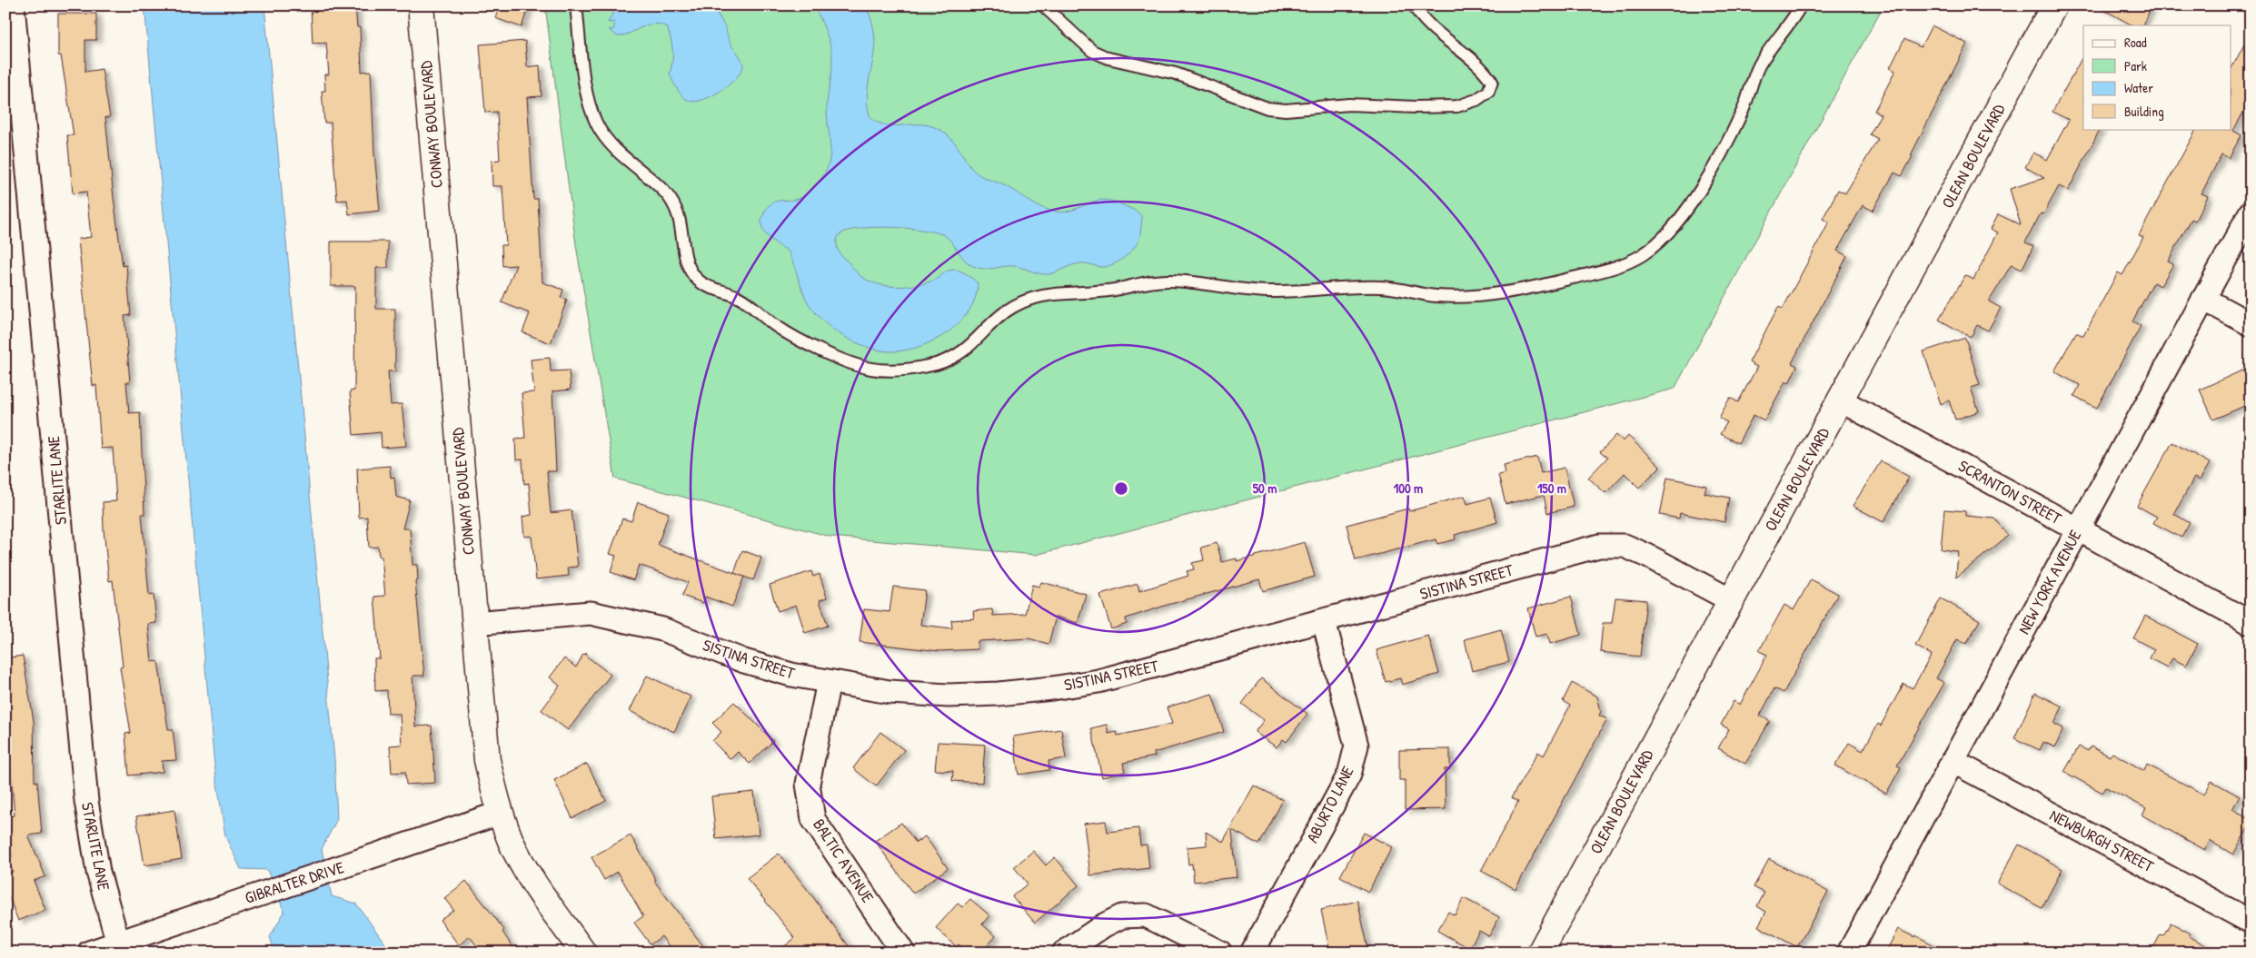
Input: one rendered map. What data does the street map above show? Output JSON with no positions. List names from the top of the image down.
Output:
{
  "streets": {
    "street": [
      "CONWAY BOULEVARD",
      "OLEAN BOULEVARD",
      "STARLITE LANE",
      "SCRANTON STREET",
      "SISTINA STREET",
      "NEW YORK AVENUE",
      "ABURTO LANE",
      "NEWBURGH STREET",
      "BALTIC AVENUE",
      "GIBRALTER DRIVE"
    ]
  },
  "crossings": [
    ["CONWAY BOULEVARD", "SISTINA STREET"],
    ["CONWAY BOULEVARD", "GIBRALTER DRIVE"],
    ["OLEAN BOULEVARD", "SCRANTON STREET"],
    ["OLEAN BOULEVARD", "SISTINA STREET"],
    ["STARLITE LANE", "GIBRALTER DRIVE"],
    ["SCRANTON STREET", "NEW YORK AVENUE"],
    ["SISTINA STREET", "ABURTO LANE"],
    ["SISTINA STREET", "BALTIC AVENUE"],
    ["NEW YORK AVENUE", "NEWBURGH STREET"]
  ],
  "legend": [
    "Road",
    "Park",
    "Water",
    "Building"
  ],
  "rings": ["50 m", "100 m", "150 m"]
}
